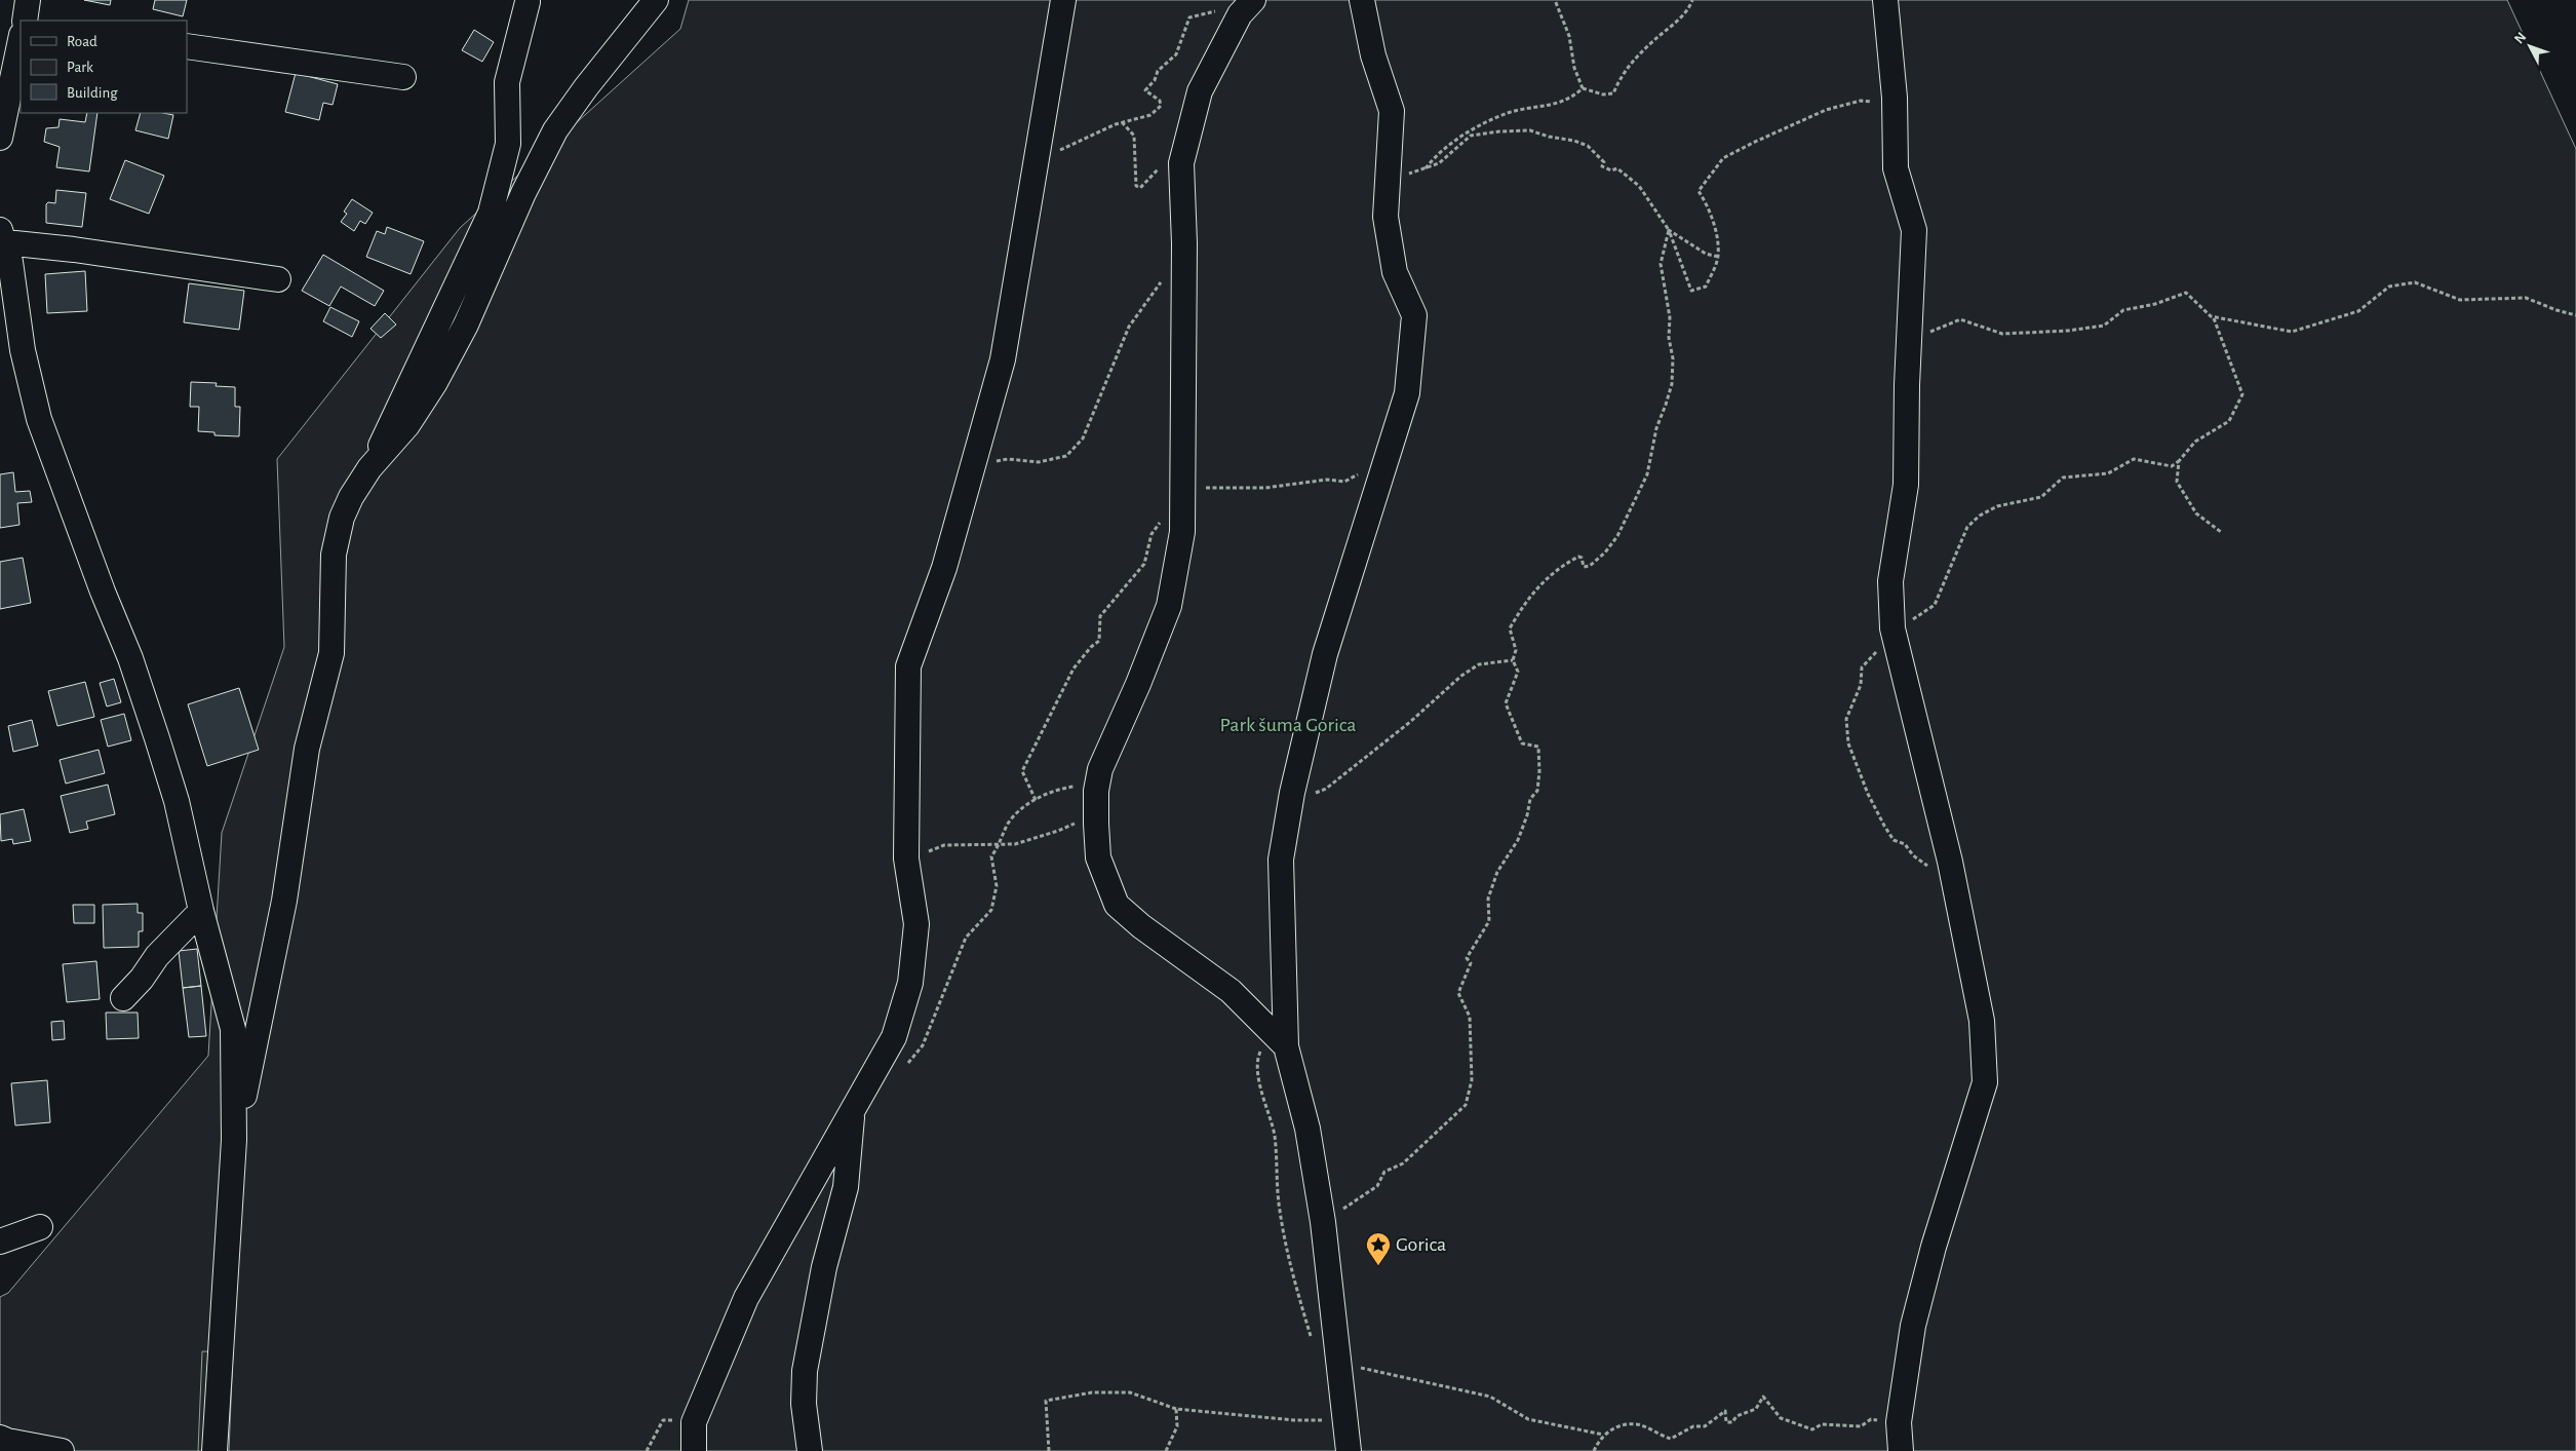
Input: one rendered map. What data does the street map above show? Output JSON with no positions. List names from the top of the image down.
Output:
{
  "parks": ["Park šuma Gorica"],
  "places": {
    "place": ["Gorica"]
  },
  "legend": ["Road", "Park", "Building"],
  "north": "top left"
}
